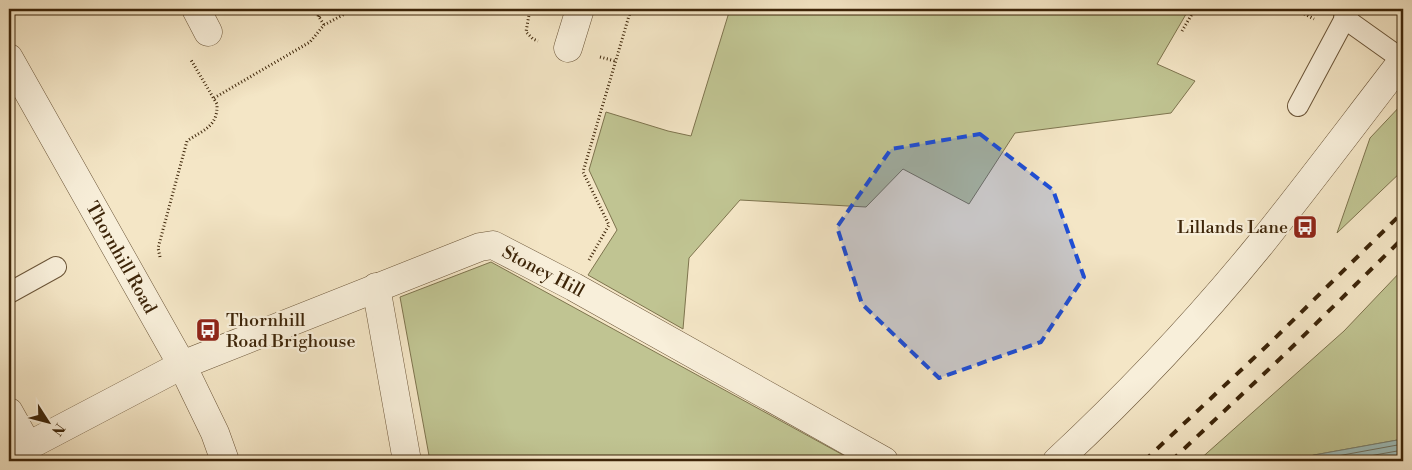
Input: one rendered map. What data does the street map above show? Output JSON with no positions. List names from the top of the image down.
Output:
{
  "streets": {
    "street": ["Thornhill Road", "Stoney Hill"]
  },
  "crossings": [
    ["Thornhill Road", "Stoney Hill"]
  ],
  "places": {
    "bus stop": ["Lillands Lane", "Thornhill Road Brighouse"]
  },
  "north": "bottom right"
}
